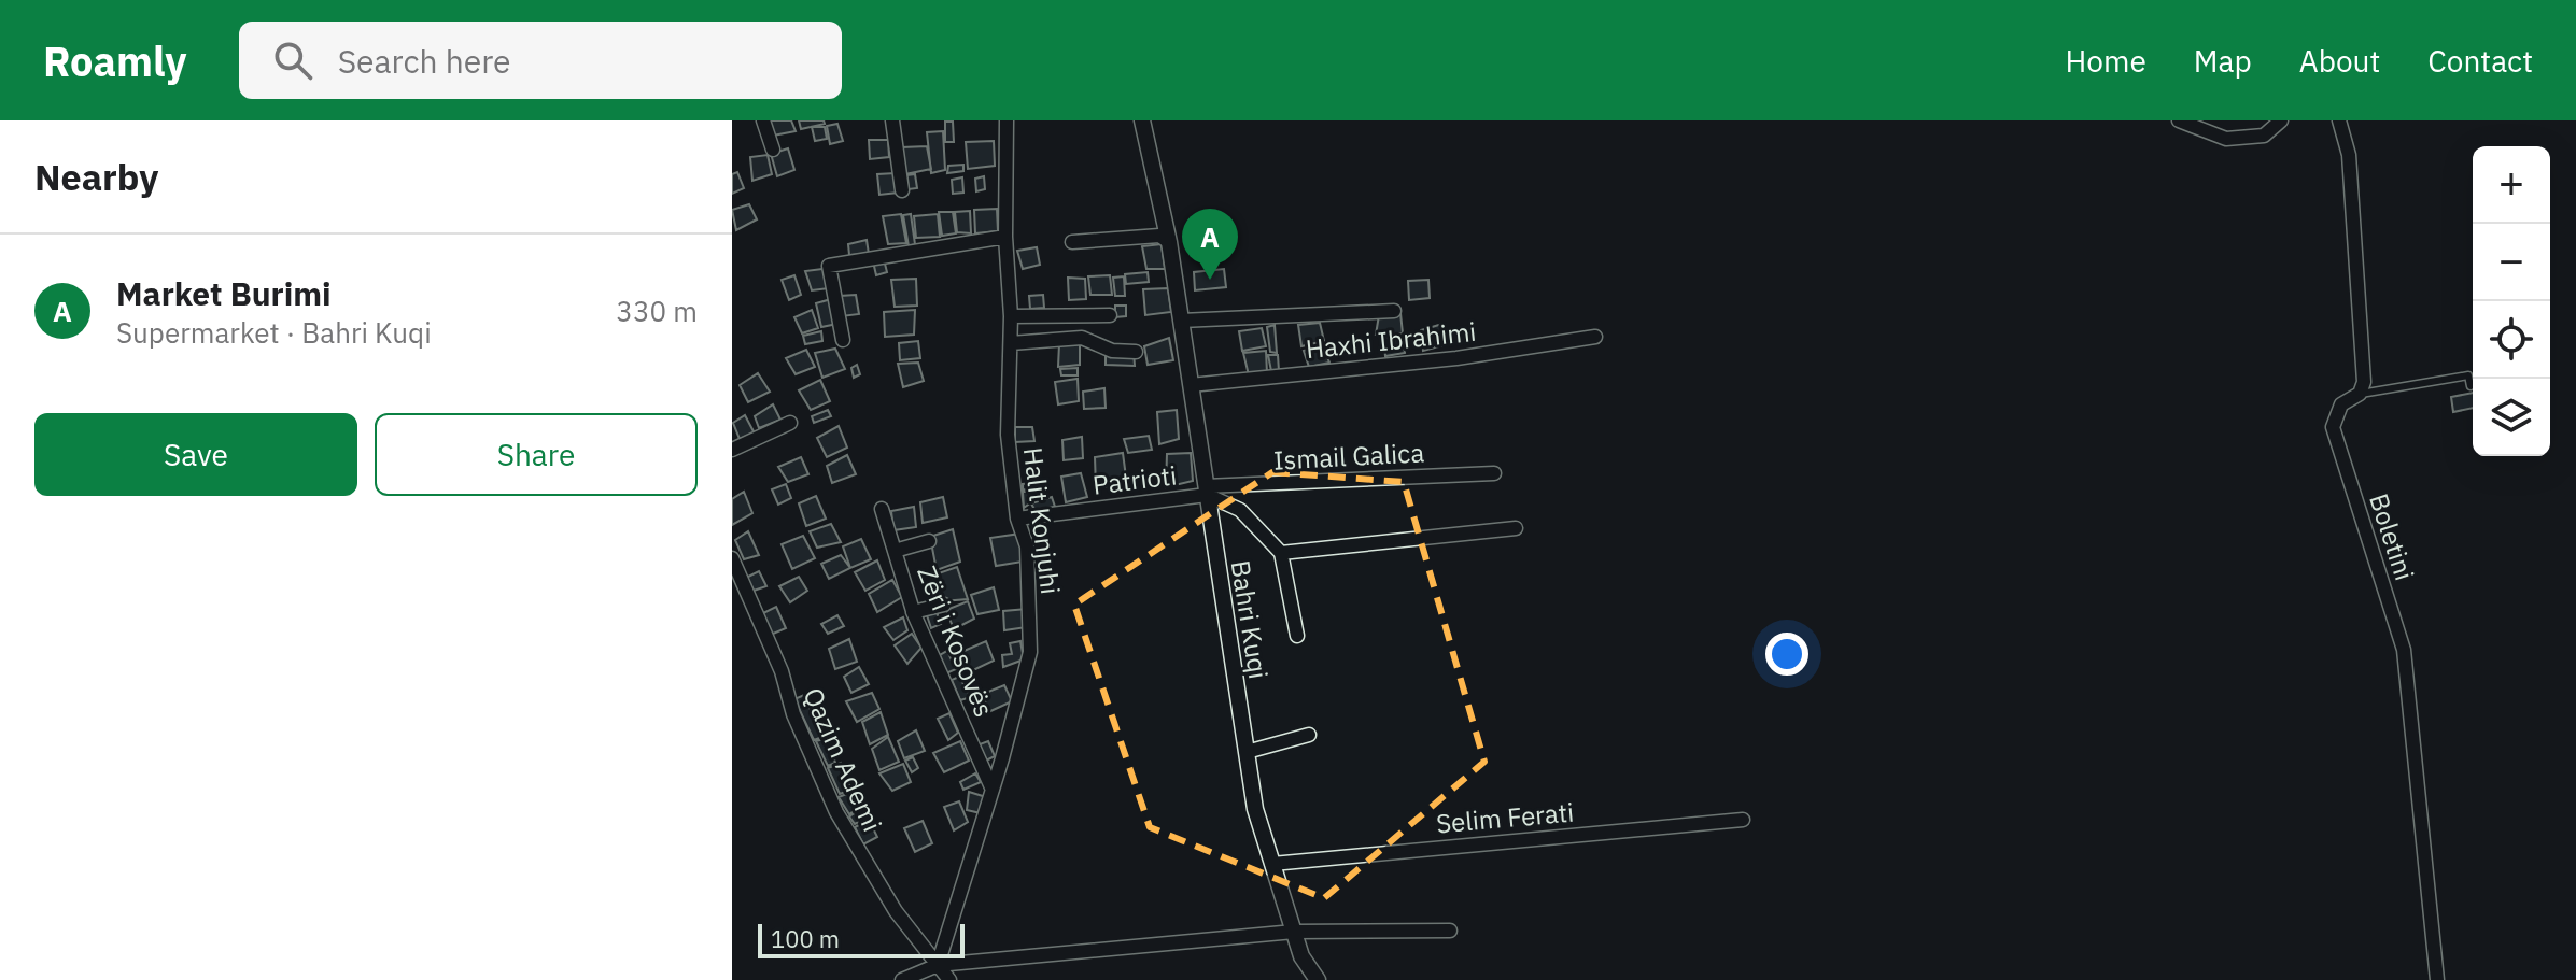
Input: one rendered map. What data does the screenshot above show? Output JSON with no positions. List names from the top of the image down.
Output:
{
  "streets": {
    "street": [
      "Haxhi Ibrahimi",
      "Ismail Galica",
      "Patrioti",
      "Halit Konjuhi",
      "Boletini",
      "Bahri Kuqi",
      "Zëri i Kosovës",
      "Qazim Ademi",
      "Selim Ferati"
    ]
  },
  "crossings": [
    ["Haxhi Ibrahimi", "Bahri Kuqi"],
    ["Ismail Galica", "Patrioti"],
    ["Ismail Galica", "Bahri Kuqi"],
    ["Patrioti", "Halit Konjuhi"],
    ["Patrioti", "Bahri Kuqi"],
    ["Halit Konjuhi", "Zëri i Kosovës"],
    ["Halit Konjuhi", "Qazim Ademi"],
    ["Bahri Kuqi", "Selim Ferati"]
  ],
  "scale_bar": "100 m",
  "page": {
    "header": "Roamly",
    "search": "Search here",
    "nav": [
      "Home",
      "Map",
      "About",
      "Contact"
    ],
    "heading": "Nearby",
    "map_buttons": ["+", "−"],
    "pins": "A",
    "list": [
      {
        "mark": "A",
        "name": "Market Burimi",
        "note": "Supermarket · Bahri Kuqi",
        "value": "330 m"
      }
    ],
    "buttons": ["Save", "Share"],
    "scale": "100 m"
  }
}
